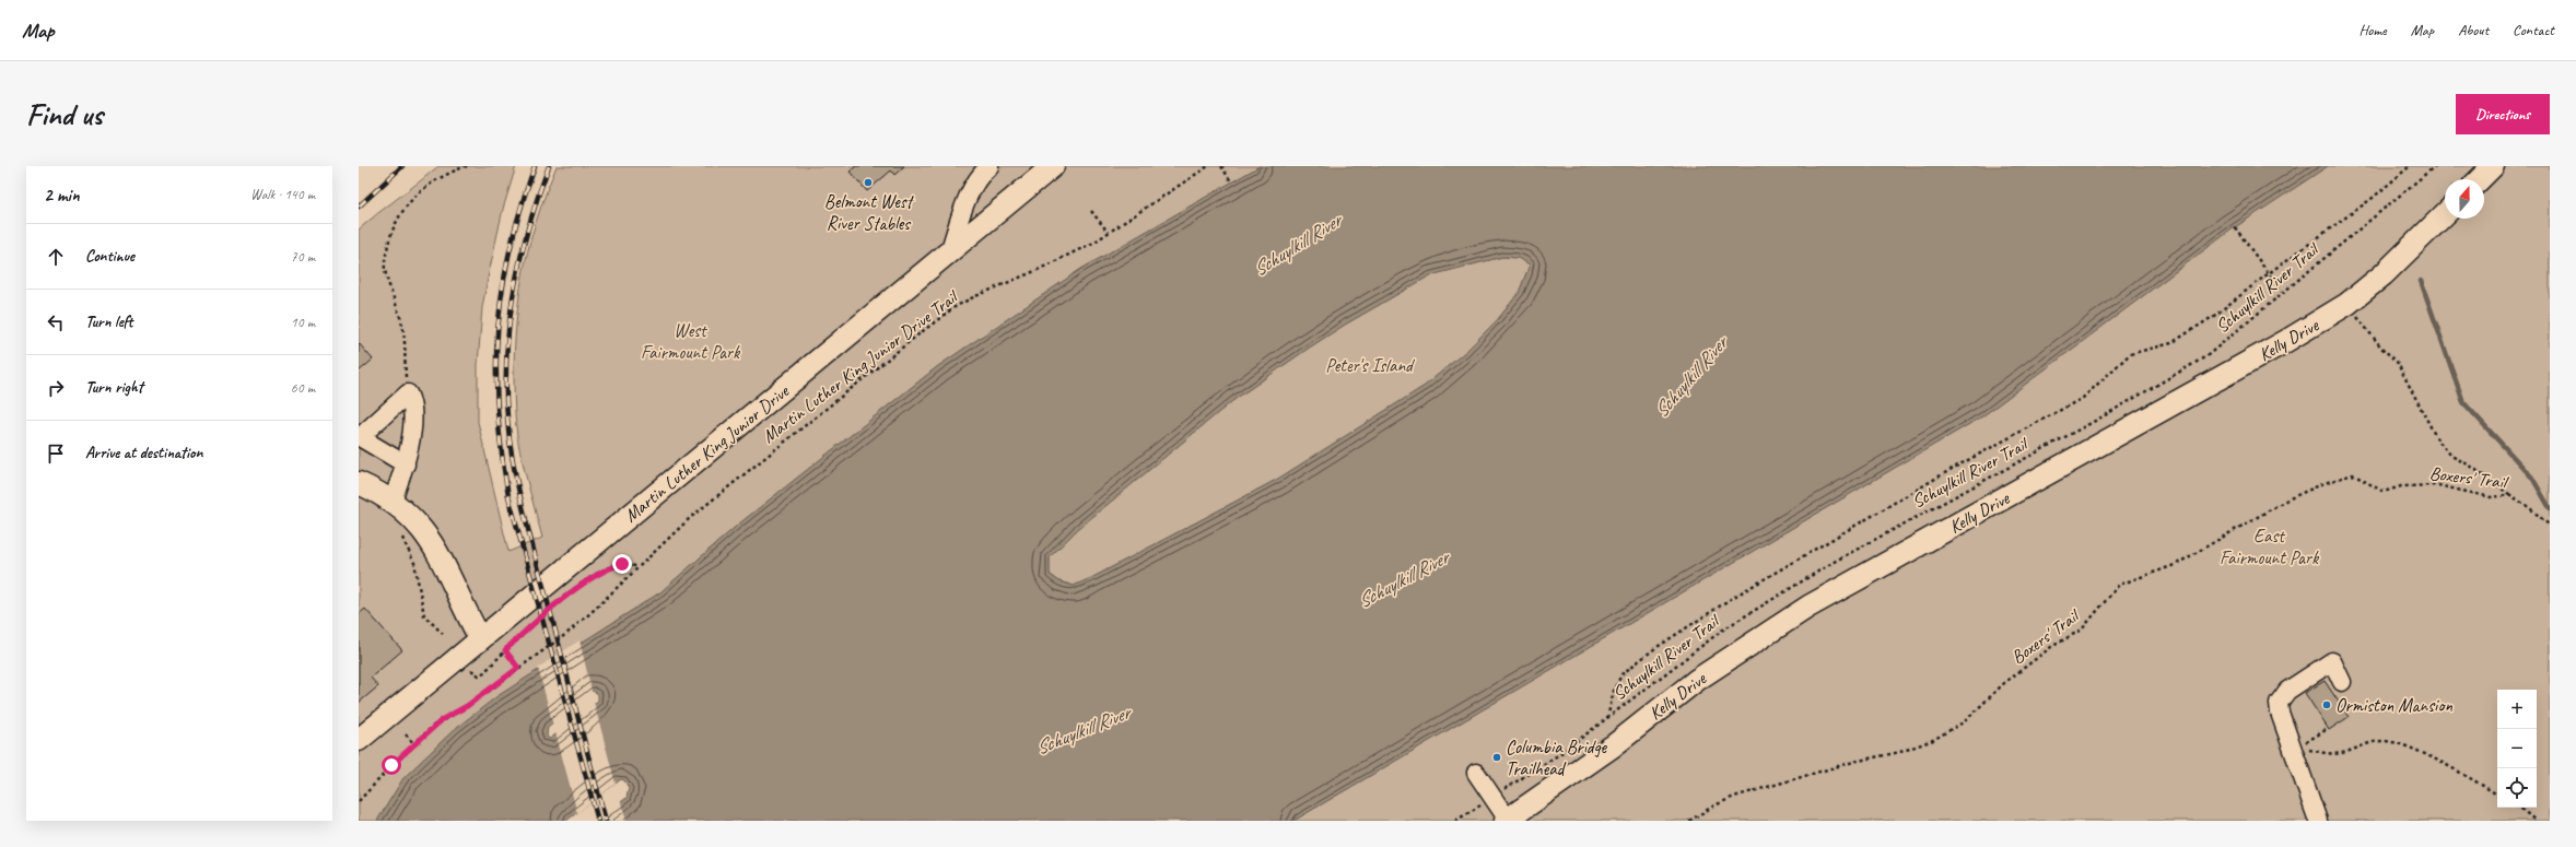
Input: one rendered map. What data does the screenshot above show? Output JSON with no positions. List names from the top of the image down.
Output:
{
  "streets": {
    "main road": ["Kelly Drive", "Martin Luther King Junior Drive"],
    "path": ["Schuylkill River Trail", "Martin Luther King Junior Drive Trail", "Boxers' Trail"]
  },
  "water": ["Schuylkill River"],
  "parks": ["West Fairmount Park", "Peter's Island", "East Fairmount Park"],
  "places": ["Belmont West River Stables", "Ormiston Mansion", "Columbia Bridge Trailhead"],
  "north": "top",
  "page": {
    "header": "Map",
    "nav": [
      "Home",
      "Map",
      "About",
      "Contact"
    ],
    "buttons": "Directions",
    "title": "Find us",
    "heading": ["2 min", "Walk · 140 m"],
    "list": [
      ["Continue", "70 m"],
      ["Turn left", "10 m"],
      ["Turn right", "60 m"],
      "Arrive at destination"
    ],
    "map_buttons": ["+", "−"]
  }
}
